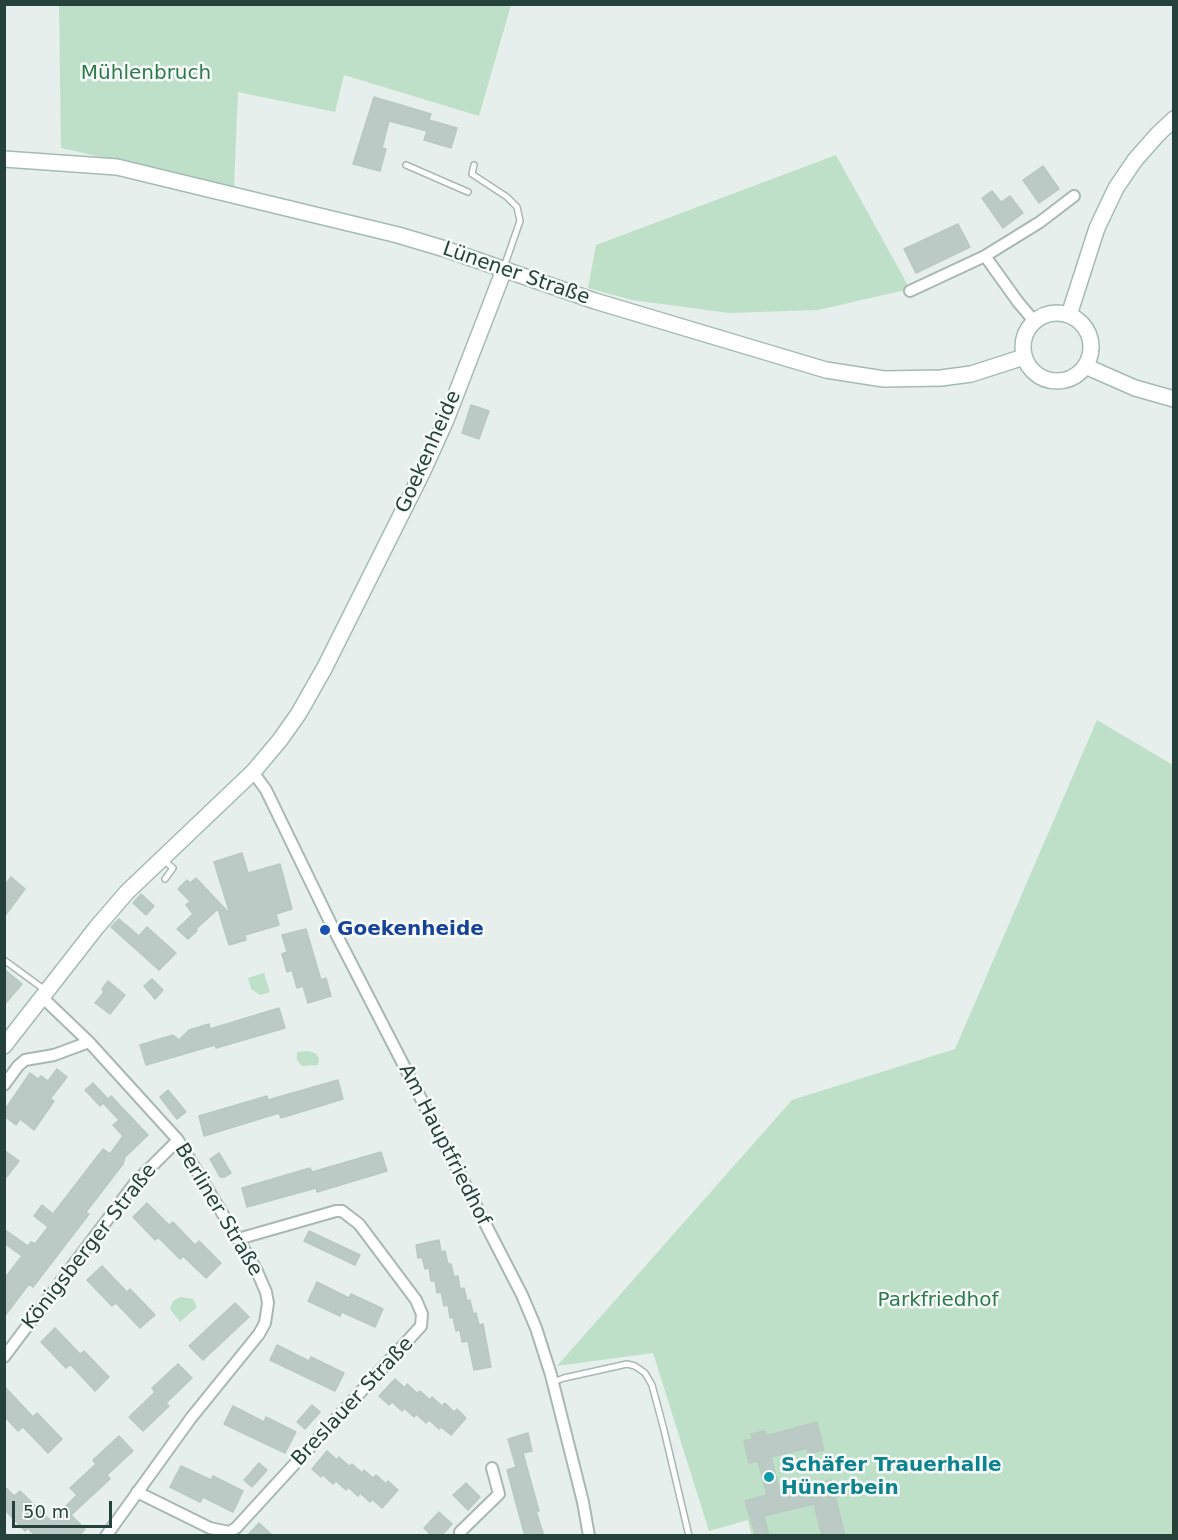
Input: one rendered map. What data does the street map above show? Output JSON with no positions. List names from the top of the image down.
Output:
{
  "streets": {
    "main road": ["Lünener Straße", "Goekenheide"],
    "street": [
      "Am Hauptfriedhof",
      "Berliner Straße",
      "Königsberger Straße",
      "Breslauer Straße"
    ]
  },
  "crossings": [
    ["Lünener Straße", "Goekenheide"],
    ["Goekenheide", "Am Hauptfriedhof"],
    ["Goekenheide", "Berliner Straße"],
    ["Berliner Straße", "Königsberger Straße"],
    ["Berliner Straße", "Breslauer Straße"]
  ],
  "parks": ["Mühlenbruch", "Parkfriedhof"],
  "places": ["Goekenheide", "Schäfer Trauerhalle Hünerbein"],
  "scale_bar": "50 m"
}
